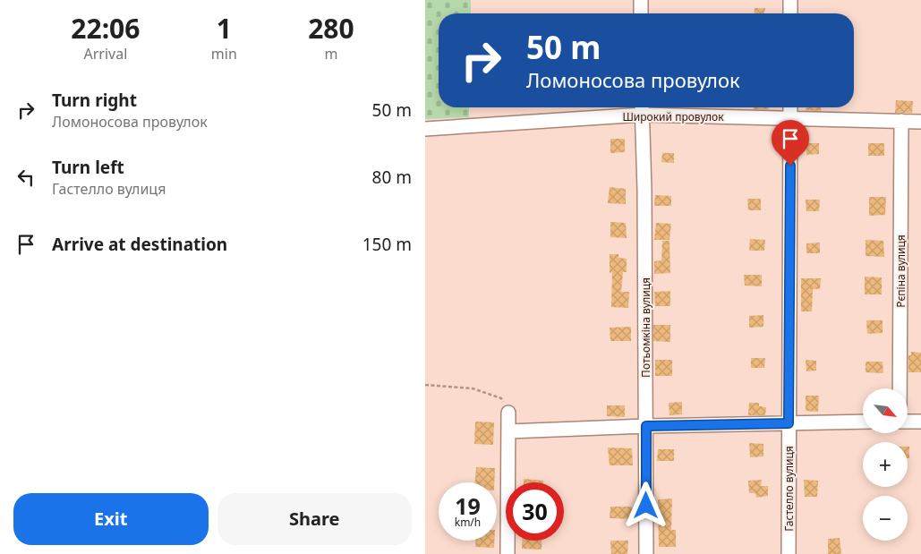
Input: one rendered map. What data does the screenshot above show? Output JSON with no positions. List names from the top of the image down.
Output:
{
  "streets": {
    "street": [
      "Широкий провулок",
      "Рєпіна вулиця",
      "Потьомкіна вулиця",
      "Гастелло вулиця"
    ]
  },
  "crossings": [
    ["Широкий провулок", "Рєпіна вулиця"],
    ["Широкий провулок", "Потьомкіна вулиця"],
    ["Широкий провулок", "Гастелло вулиця"]
  ],
  "north": "bottom right",
  "page": {
    "eta": [
      "22:06",
      "Arrival",
      "1",
      "min",
      "280",
      "m"
    ],
    "turn": ["50 m", "Ломоносова провулок"],
    "list": [
      {
        "name": "Turn right",
        "note": "Ломоносова провулок",
        "value": "50 m"
      },
      {
        "name": "Turn left",
        "note": "Гастелло вулиця",
        "value": "80 m"
      },
      {
        "name": "Arrive at destination",
        "value": "150 m"
      }
    ],
    "map_buttons": ["+", "−"],
    "speed": "19 km/h",
    "limit": "30",
    "buttons": ["Exit", "Share"]
  }
}
